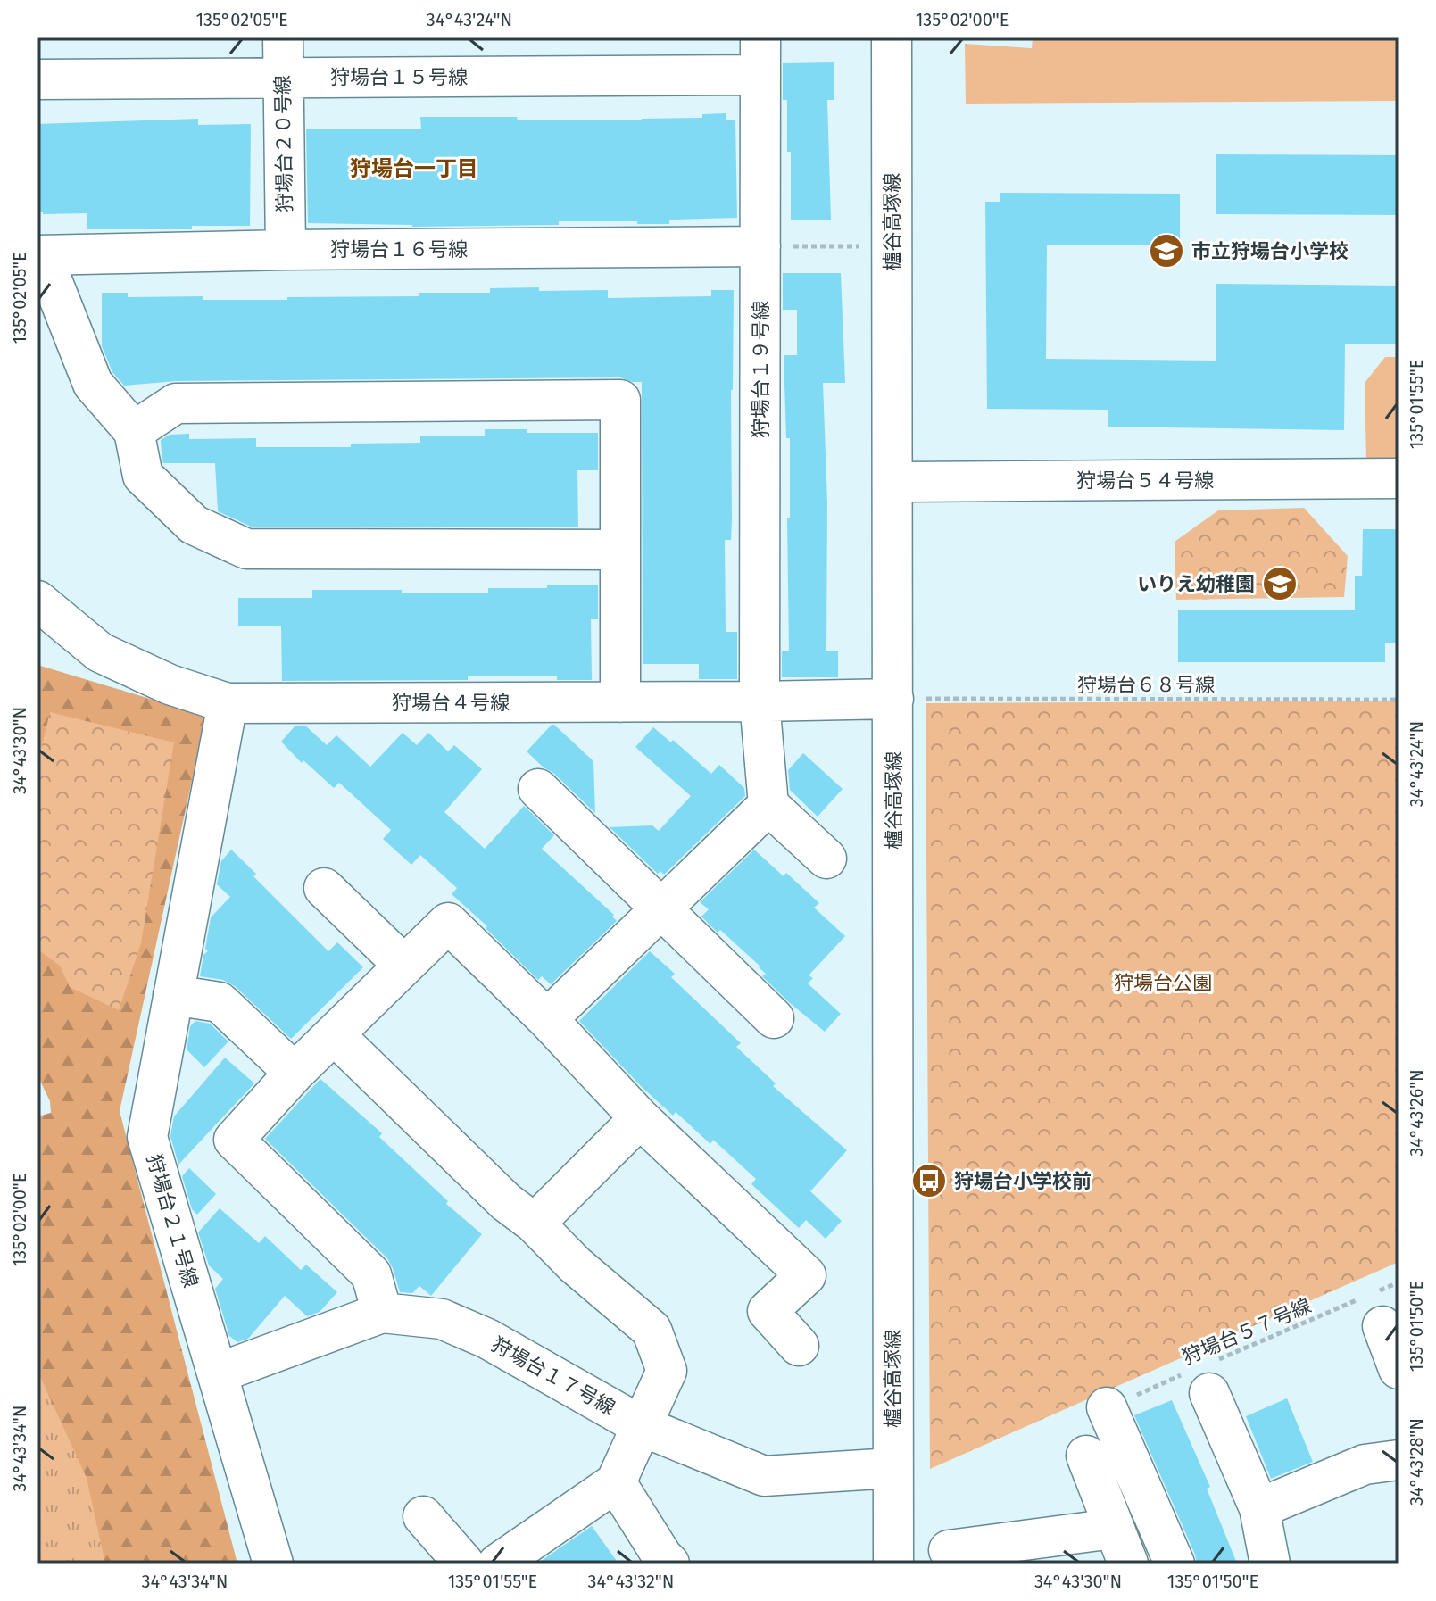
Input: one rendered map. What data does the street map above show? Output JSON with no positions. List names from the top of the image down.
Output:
{
  "streets": {
    "street": [
      "狩場台１５号線",
      "狩場台２０号線",
      "櫨谷高塚線",
      "狩場台１６号線",
      "狩場台１９号線",
      "狩場台５４号線",
      "狩場台４号線",
      "狩場台２１号線",
      "狩場台１７号線"
    ],
    "path": ["狩場台６８号線", "狩場台５７号線"]
  },
  "crossings": [
    ["狩場台１５号線", "狩場台２０号線"],
    ["狩場台１５号線", "狩場台１９号線"],
    ["狩場台２０号線", "狩場台１６号線"],
    ["櫨谷高塚線", "狩場台５４号線"],
    ["櫨谷高塚線", "狩場台６８号線"],
    ["櫨谷高塚線", "狩場台４号線"],
    ["櫨谷高塚線", "狩場台１７号線"],
    ["狩場台１６号線", "狩場台１９号線"],
    ["狩場台１９号線", "狩場台４号線"],
    ["狩場台６８号線", "狩場台４号線"],
    ["狩場台４号線", "狩場台２１号線"],
    ["狩場台２１号線", "狩場台１７号線"]
  ],
  "districts": ["狩場台一丁目"],
  "parks": ["狩場台公園"],
  "places": {
    "school or university": ["市立狩場台小学校", "いりえ幼稚園"],
    "bus stop": ["狩場台小学校前"]
  },
  "coordinates": [
    "135°02'05\"E",
    "34°43'24\"N",
    "135°02'00\"E",
    "135°01'55\"E",
    "34°43'30\"N",
    "34°43'26\"N",
    "135°01'50\"E",
    "34°43'34\"N",
    "34°43'28\"N",
    "34°43'32\"N"
  ]
}
